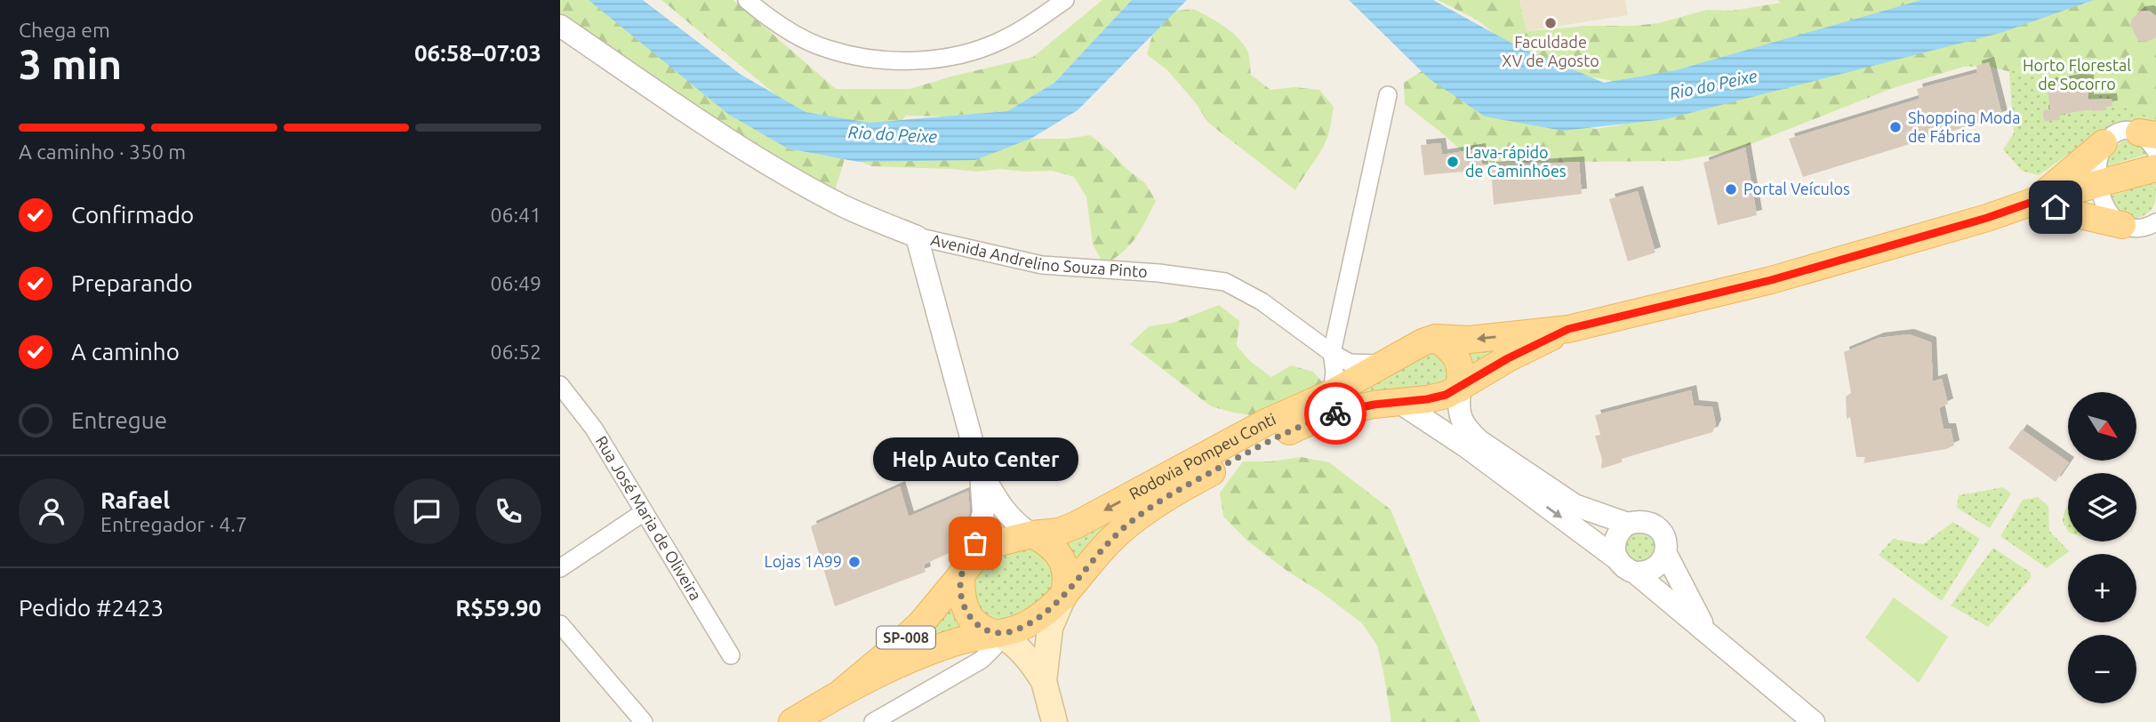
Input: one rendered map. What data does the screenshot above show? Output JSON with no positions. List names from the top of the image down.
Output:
{
  "streets": {
    "main road": ["Rodovia Pompeu Conti", "SP-008"],
    "street": ["Avenida Andrelino Souza Pinto", "Rua José Maria de Oliveira"]
  },
  "crossings": [
    ["Avenida Andrelino Souza Pinto", "Rodovia Pompeu Conti"],
    ["Rodovia Pompeu Conti", "SP-008"]
  ],
  "water": ["Rio do Peixe"],
  "parks": ["Horto Florestal de Socorro"],
  "places": [
    "Faculdade XV de Agosto",
    "Shopping Moda de Fábrica",
    "Lava-rápido de Caminhões",
    "Portal Veículos",
    "Help Auto Center",
    "Lojas 1A99"
  ],
  "north": "bottom right",
  "page": {
    "heading": ["3 min", "Chega em", "06:58–07:03"],
    "panel": [
      "Rafael",
      "Entregador · 4.7",
      "Pedido #2423",
      "R$59.90"
    ],
    "bar": "A caminho · 350 m",
    "list": [
      ["Confirmado", "06:41"],
      ["Preparando", "06:49"],
      ["A caminho", "06:52"],
      "Entregue"
    ],
    "map_buttons": ["+", "−"],
    "bubble": "Help Auto Center"
  }
}
